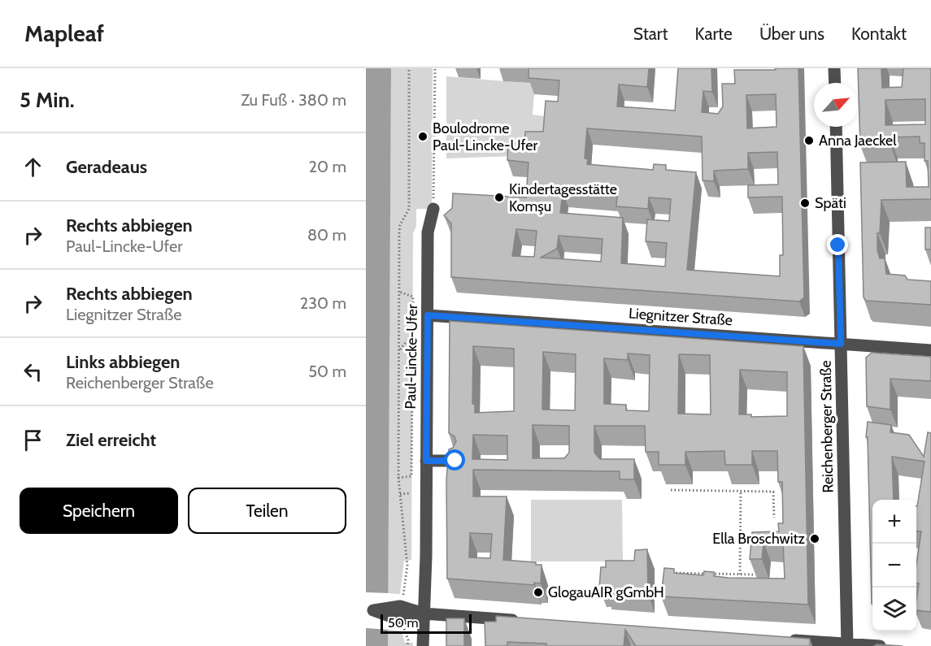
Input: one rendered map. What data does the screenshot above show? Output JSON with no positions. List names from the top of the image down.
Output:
{
  "streets": {
    "street": ["Liegnitzer Straße", "Paul-Lincke-Ufer", "Reichenberger Straße"]
  },
  "crossings": [
    ["Liegnitzer Straße", "Paul-Lincke-Ufer"],
    ["Liegnitzer Straße", "Reichenberger Straße"]
  ],
  "places": [
    "Boulodrome Paul-Lincke-Ufer",
    "Anna Jaeckel",
    "Kindertagesstätte Komşu",
    "Späti",
    "Ella Broschwitz",
    "GlogauAIR gGmbH"
  ],
  "scale_bar": "50 m",
  "north": "top right",
  "page": {
    "header": "Mapleaf",
    "nav": [
      "Start",
      "Karte",
      "Über uns",
      "Kontakt"
    ],
    "heading": ["5 Min.", "Zu Fuß · 380 m"],
    "list": [
      ["Geradeaus", "20 m"],
      ["Rechts abbiegen", "Paul-Lincke-Ufer", "80 m"],
      ["Rechts abbiegen", "Liegnitzer Straße", "230 m"],
      ["Links abbiegen", "Reichenberger Straße", "50 m"],
      "Ziel erreicht"
    ],
    "buttons": ["Speichern", "Teilen"],
    "map_buttons": ["+", "−"],
    "scale": "50 m"
  }
}
